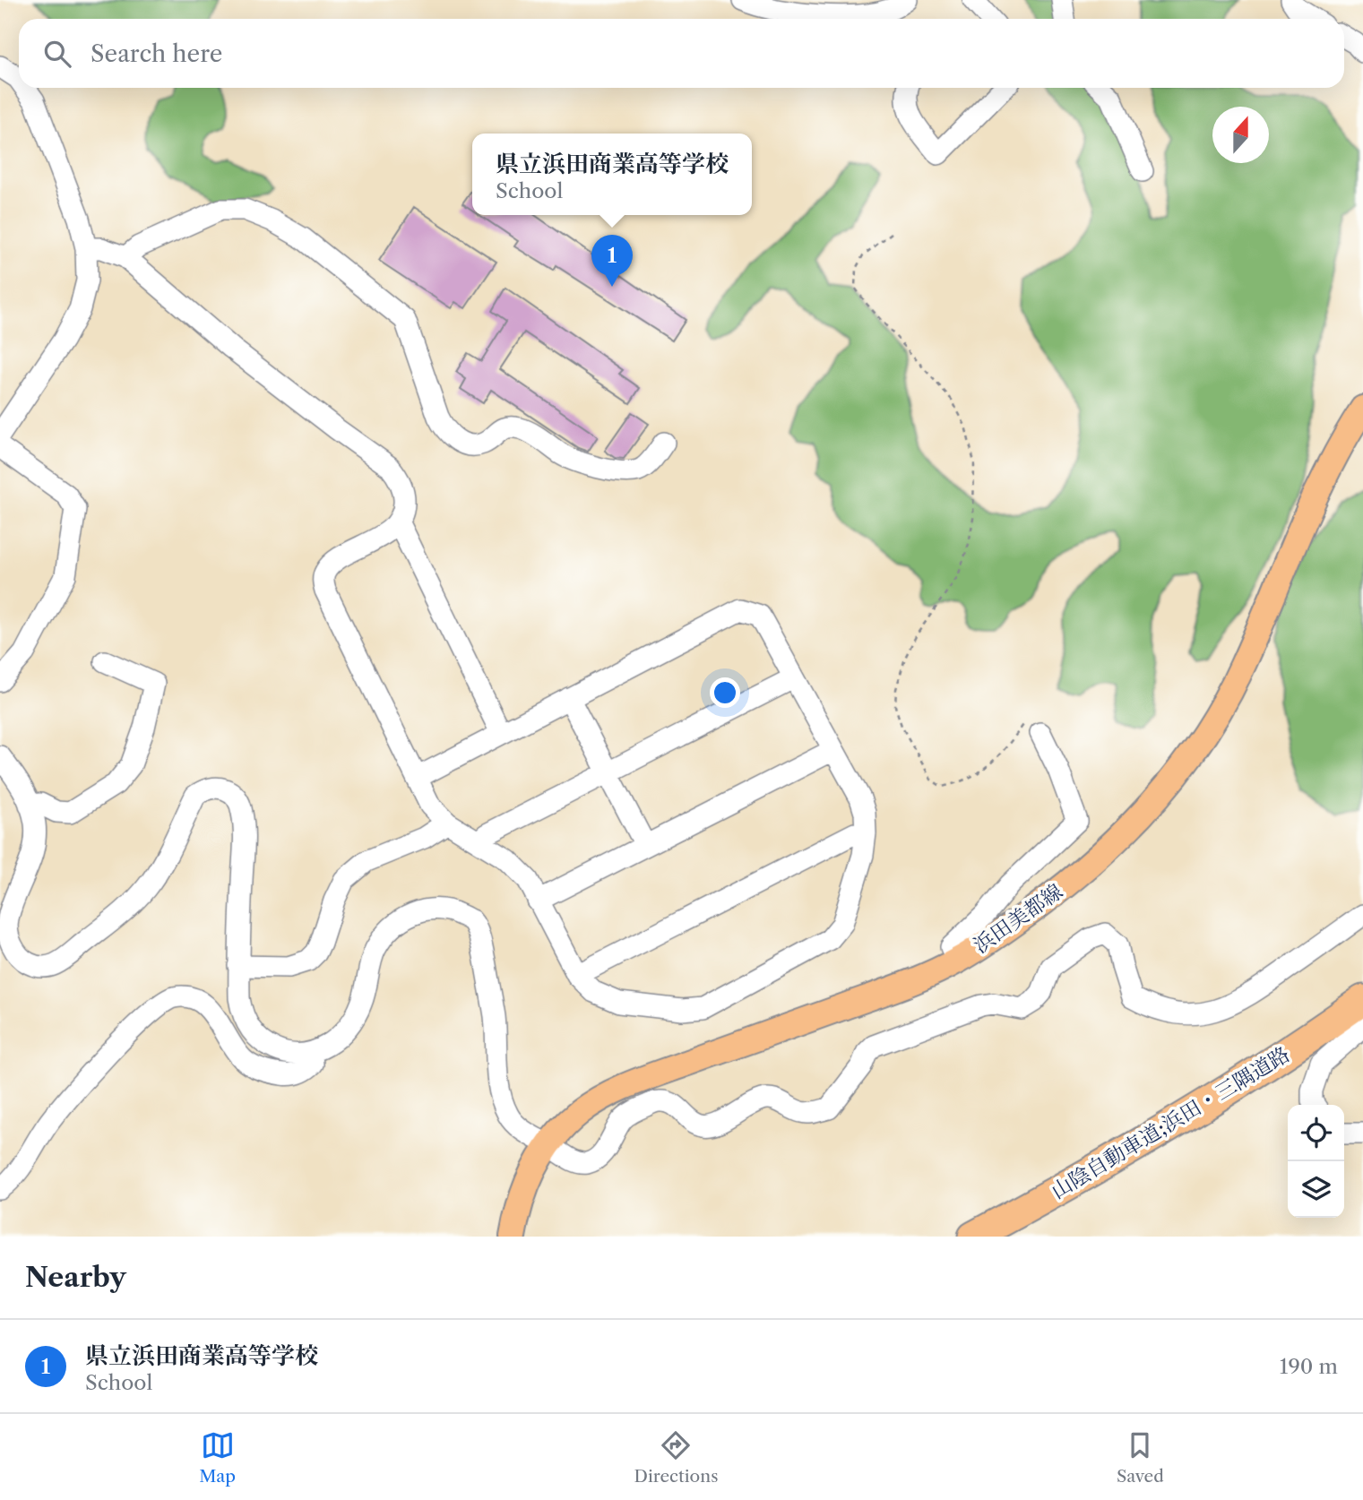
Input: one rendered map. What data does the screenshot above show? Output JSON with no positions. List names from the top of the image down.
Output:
{
  "streets": {
    "highway": ["山陰自動車道;浜田・三隅道路"],
    "main road": ["浜田美都線"]
  },
  "north": "top",
  "page": {
    "search": "Search here",
    "popup": ["県立浜田商業高等学校", "School"],
    "pins": "1",
    "heading": "Nearby",
    "list": [
      {
        "mark": "1",
        "name": "県立浜田商業高等学校",
        "note": "School",
        "value": "190 m"
      }
    ],
    "nav": ["Map", "Directions", "Saved"]
  }
}
